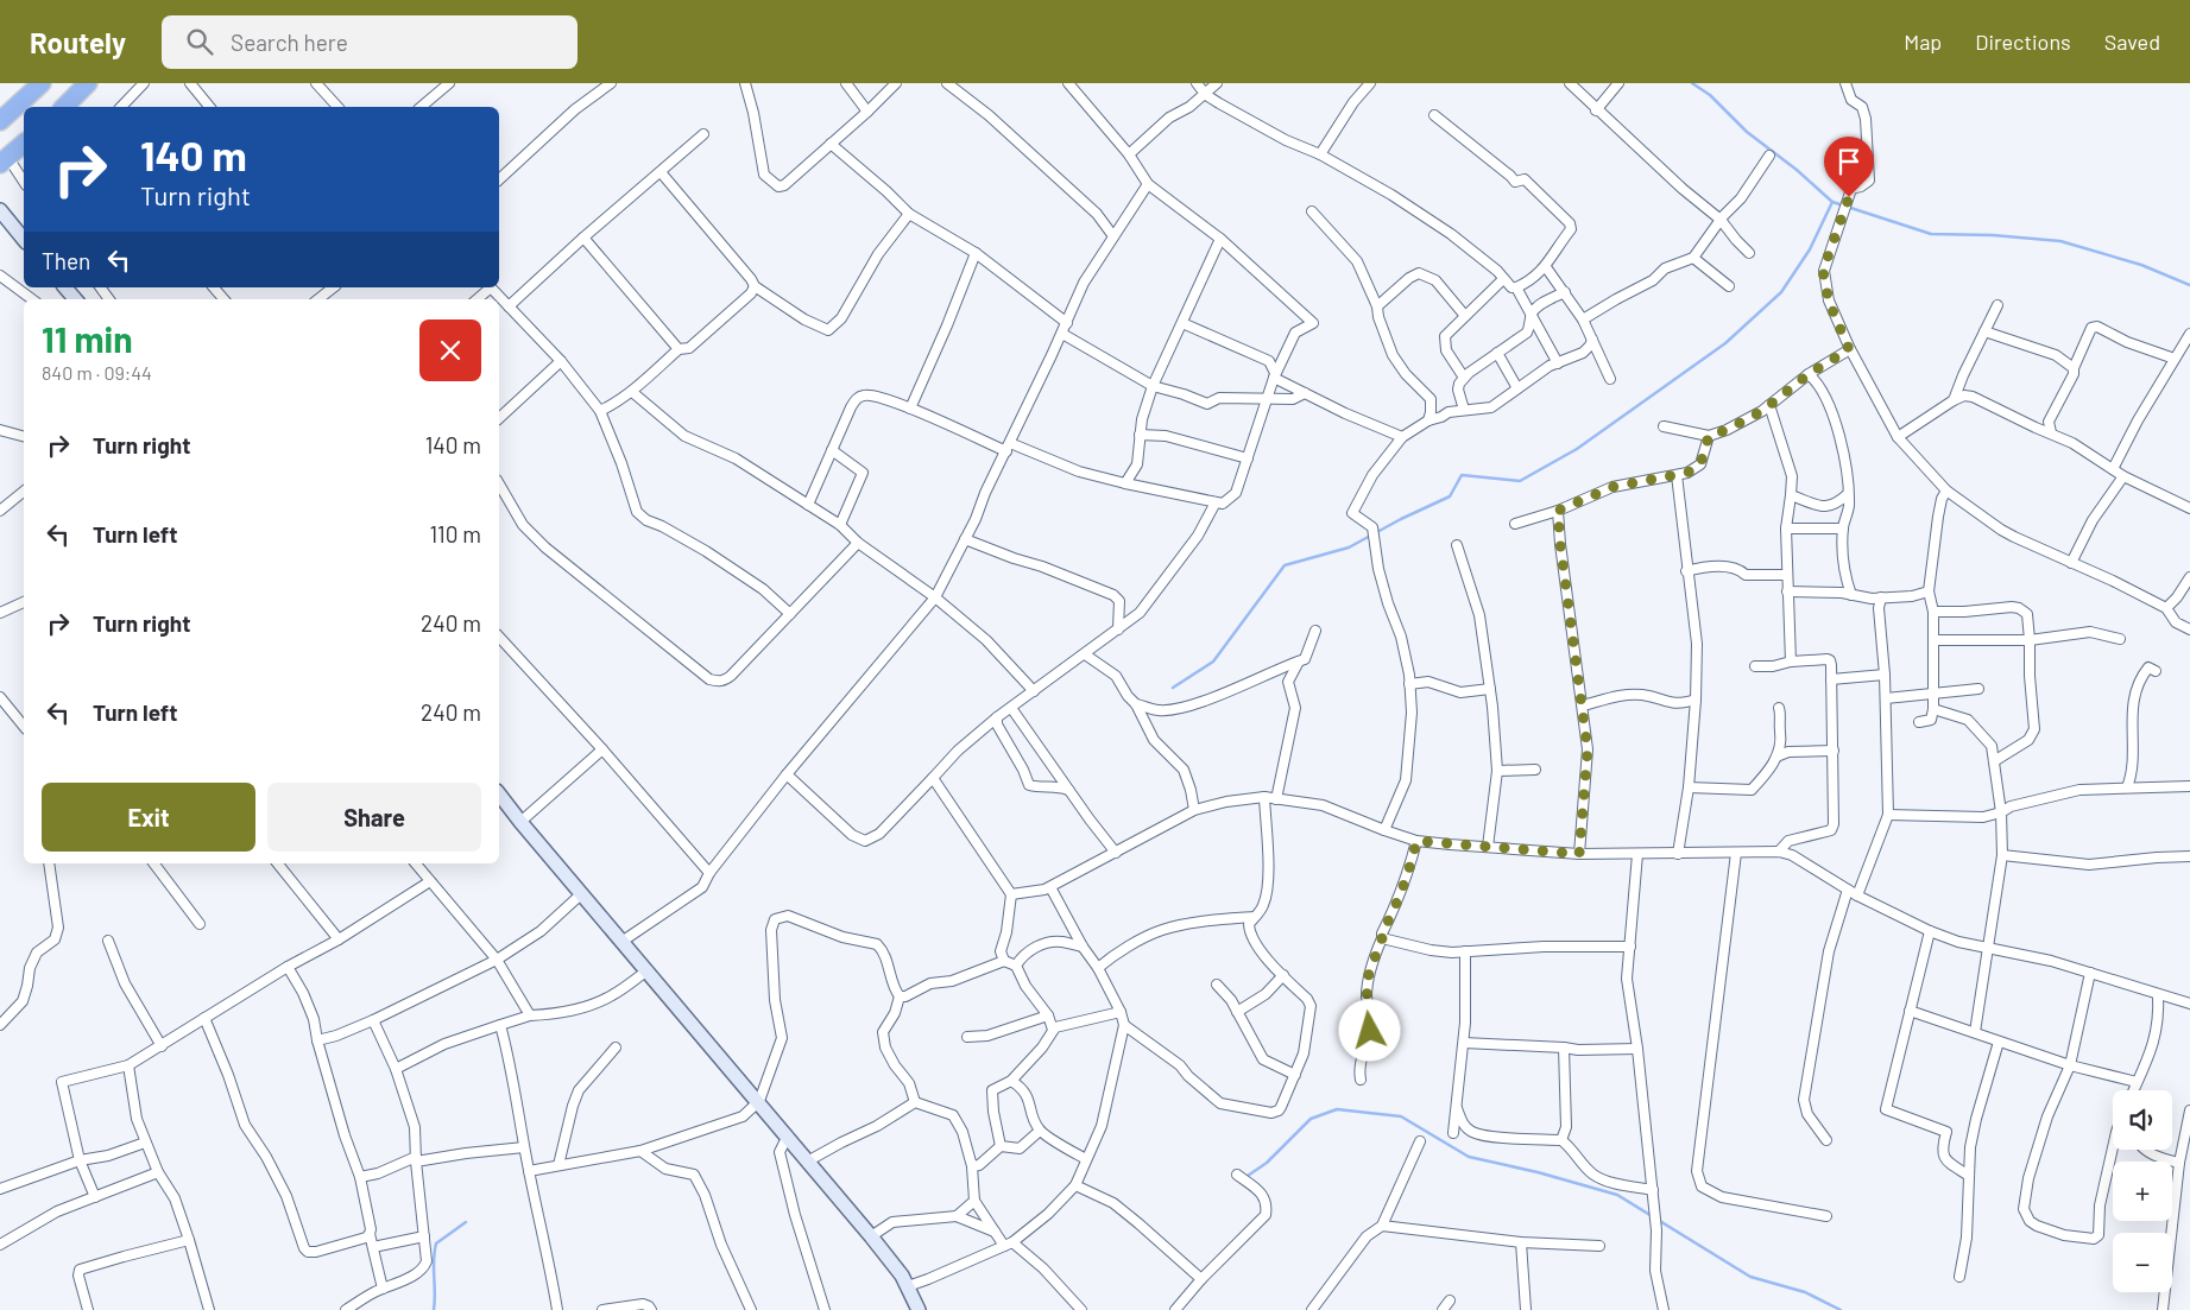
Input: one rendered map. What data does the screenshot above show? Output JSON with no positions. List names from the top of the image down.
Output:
{
  "page": {
    "header": "Routely",
    "search": "Search here",
    "nav": ["Map", "Directions", "Saved"],
    "turn": ["140 m", "Turn right"],
    "then": "Then",
    "heading": ["11 min", "840 m · 09:44"],
    "list": [
      {
        "name": "Turn right",
        "value": "140 m"
      },
      {
        "name": "Turn left",
        "value": "110 m"
      },
      {
        "name": "Turn right",
        "value": "240 m"
      },
      {
        "name": "Turn left",
        "value": "240 m"
      }
    ],
    "buttons": ["Exit", "Share"],
    "map_buttons": ["+", "−"]
  }
}
